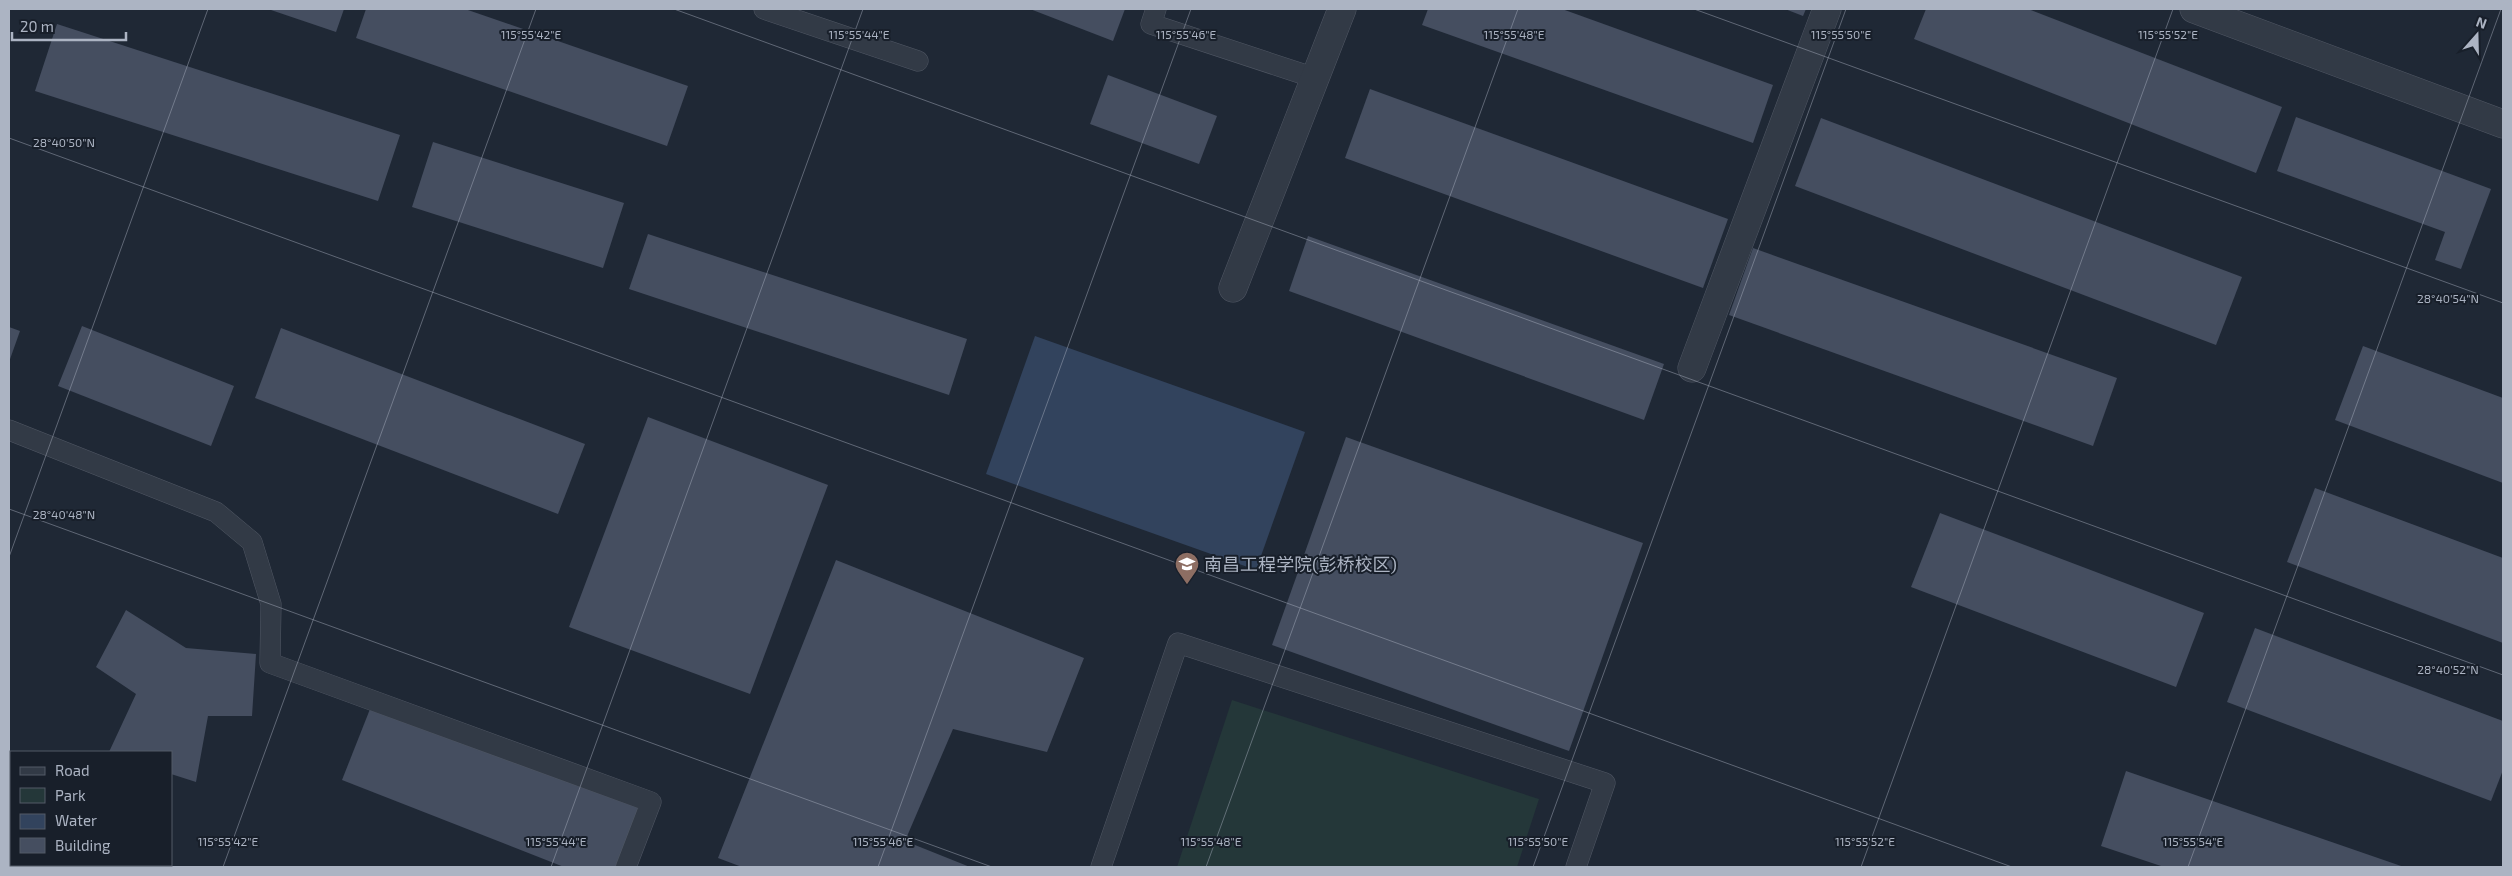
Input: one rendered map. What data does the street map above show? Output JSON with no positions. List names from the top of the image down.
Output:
{
  "places": {
    "school or university": ["南昌工程学院(彭桥校区)"]
  },
  "legend": [
    "Road",
    "Park",
    "Water",
    "Building"
  ],
  "scale_bar": "20 m",
  "north": "top",
  "coordinates": [
    "115°55'44\"E",
    "115°55'46\"E",
    "115°55'50\"E",
    "115°55'52\"E",
    "115°55'42\"E",
    "115°55'48\"E",
    "28°40'50\"N",
    "28°40'54\"N",
    "28°40'48\"N",
    "28°40'52\"N",
    "115°55'54\"E"
  ]
}
